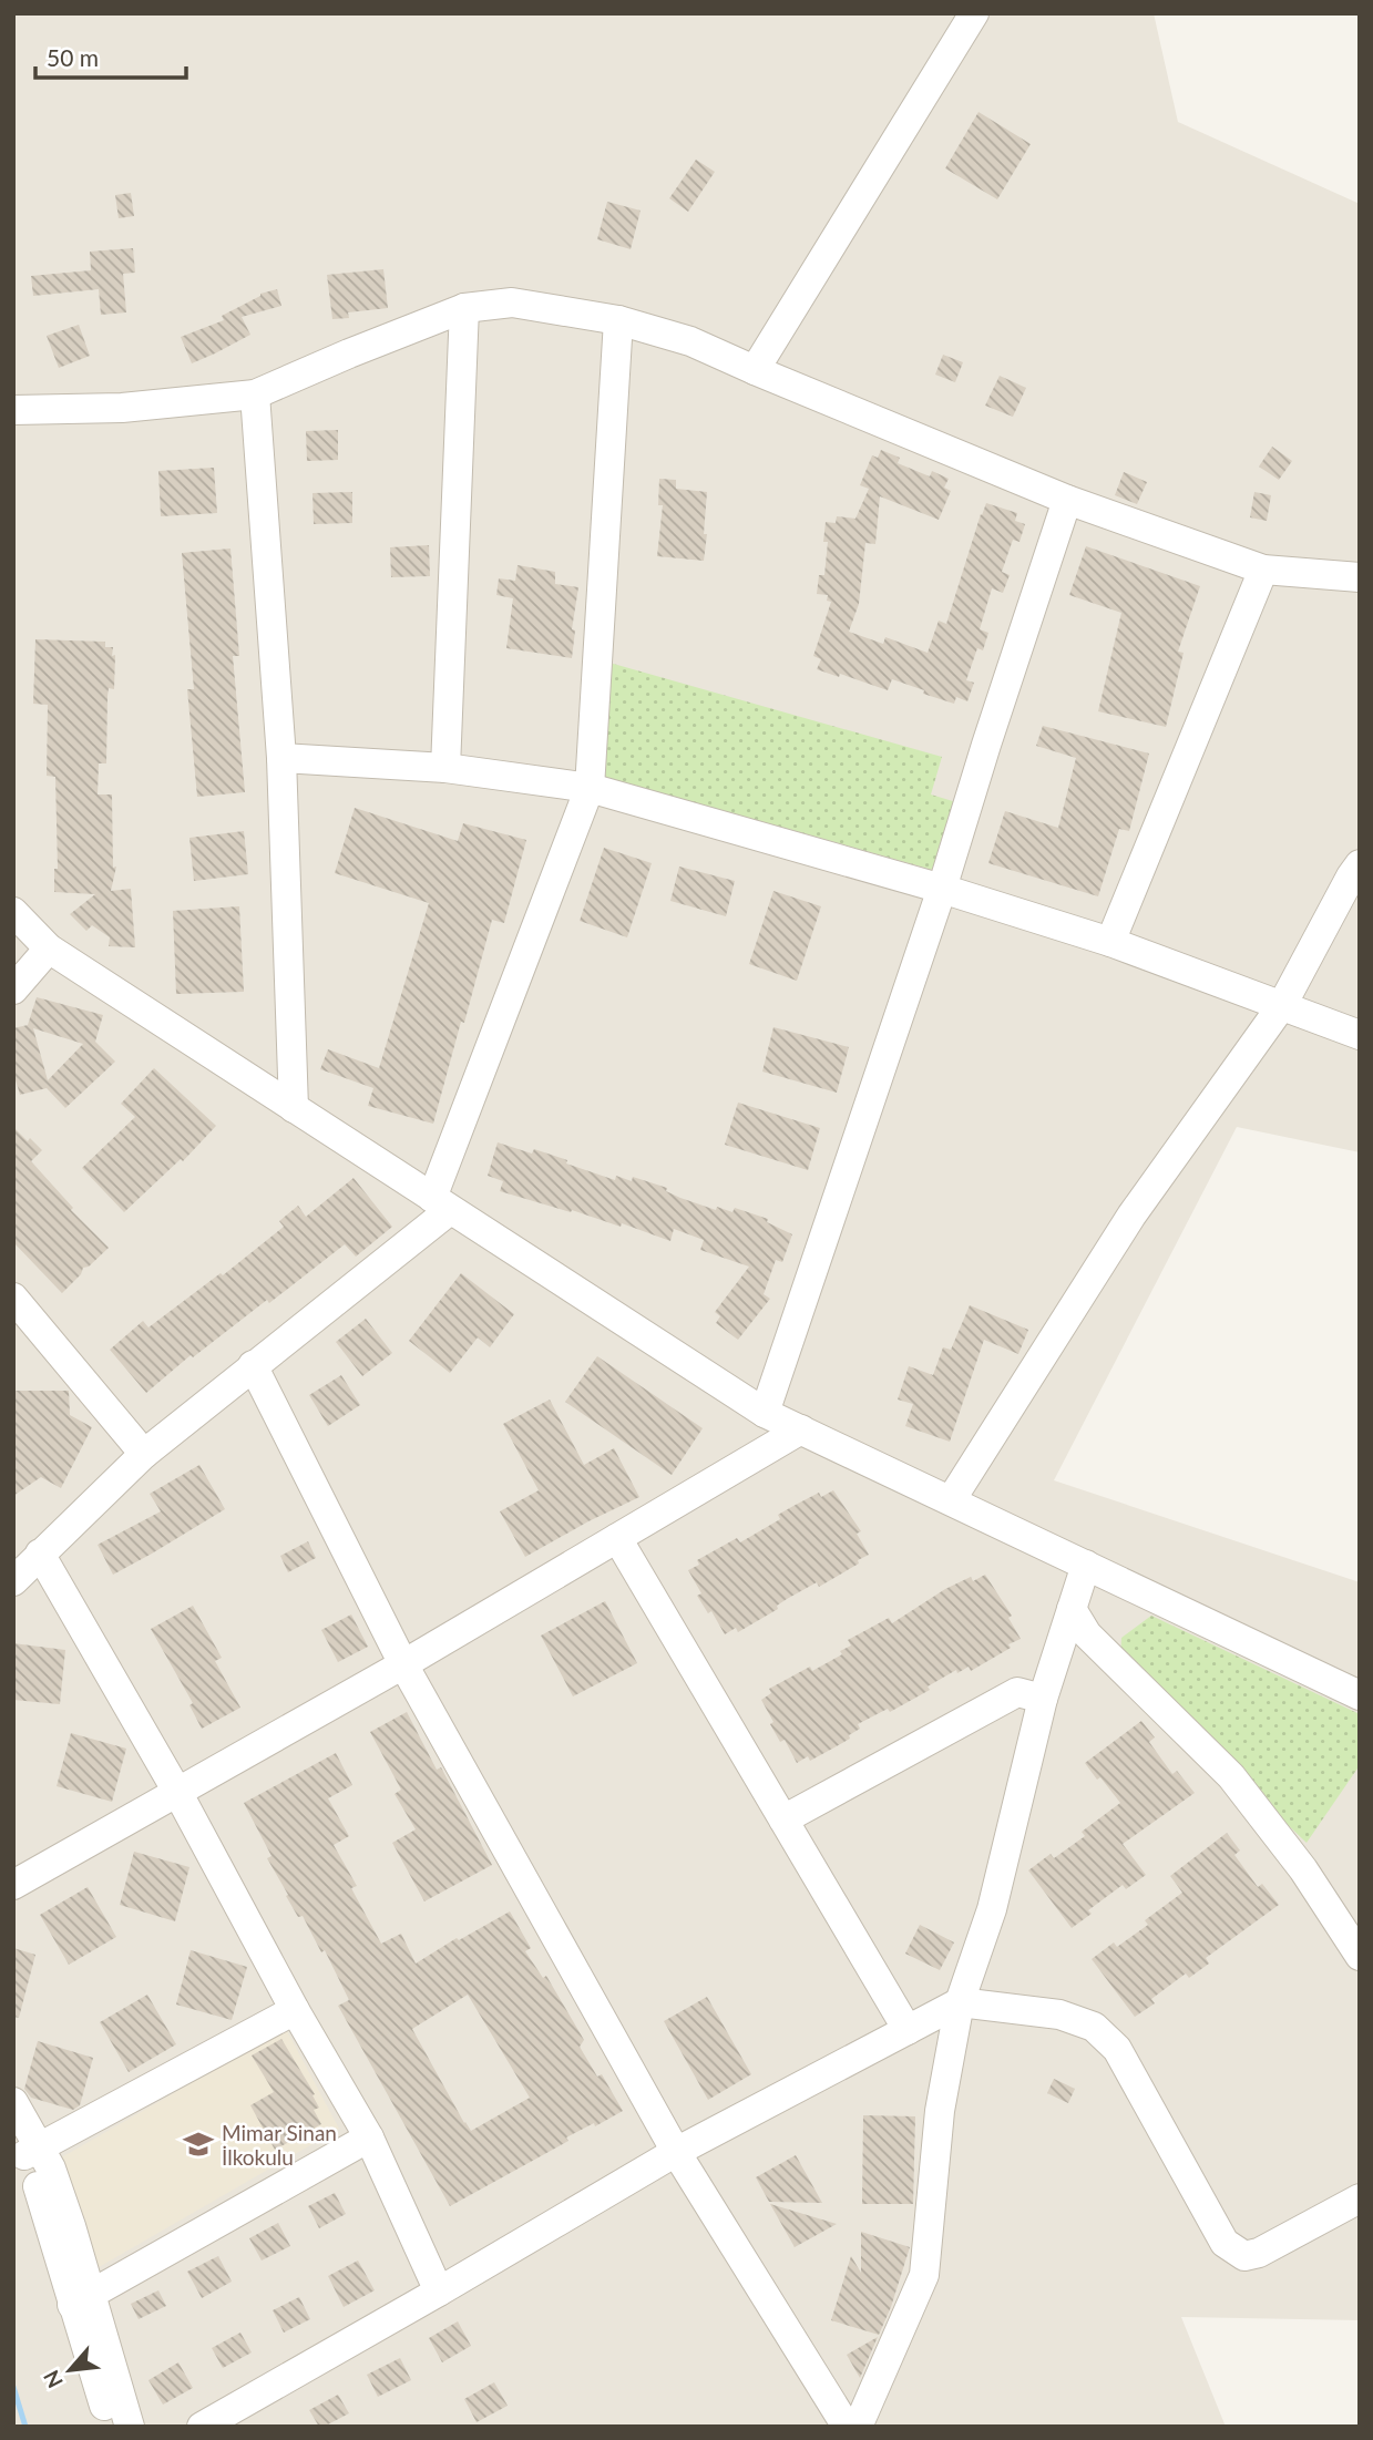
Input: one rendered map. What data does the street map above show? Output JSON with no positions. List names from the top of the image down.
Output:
{
  "places": {
    "school or university": ["Mimar Sinan İlkokulu"]
  },
  "scale_bar": "50 m",
  "north": "bottom left"
}
